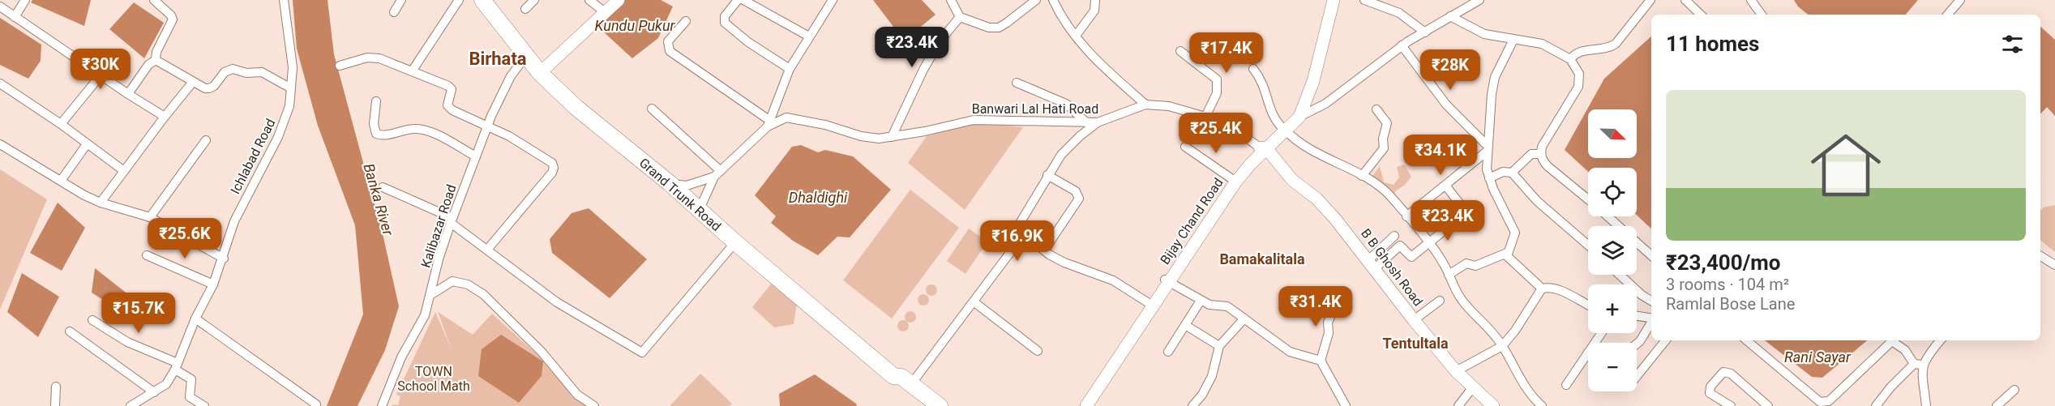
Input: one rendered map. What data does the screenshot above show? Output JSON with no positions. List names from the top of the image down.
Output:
{
  "streets": {
    "highway": ["Grand Trunk Road"],
    "main road": ["Bijay Chand Road", "B B Ghosh Road"],
    "street": ["Banwari Lal Hati Road", "Ichlabad Road", "Kalibazar Road"]
  },
  "crossings": [
    ["Banwari Lal Hati Road", "Grand Trunk Road"],
    ["Banwari Lal Hati Road", "Bijay Chand Road"],
    ["Banwari Lal Hati Road", "B B Ghosh Road"],
    ["Grand Trunk Road", "Kalibazar Road"],
    ["Bijay Chand Road", "B B Ghosh Road"]
  ],
  "districts": ["Birhata", "Bamakalitala", "Tentultala"],
  "water": [
    "Kundu Pukur",
    "Dhaldighi",
    "Banka River",
    "Rani Sayar"
  ],
  "parks": ["TOWN School Math"],
  "north": "bottom right",
  "page": {
    "heading": "11 homes",
    "price": [
      "₹23.4K",
      "₹17.4K",
      "₹30K",
      "₹28K",
      "₹25.4K",
      "₹34.1K",
      "₹23.4K",
      "₹25.6K",
      "₹16.9K",
      "₹31.4K",
      "₹15.7K"
    ],
    "list": [
      {
        "name": "₹23,400/mo",
        "note": "3 rooms · 104 m² · Ramlal Bose Lane"
      }
    ],
    "map_buttons": ["+", "−"]
  }
}
